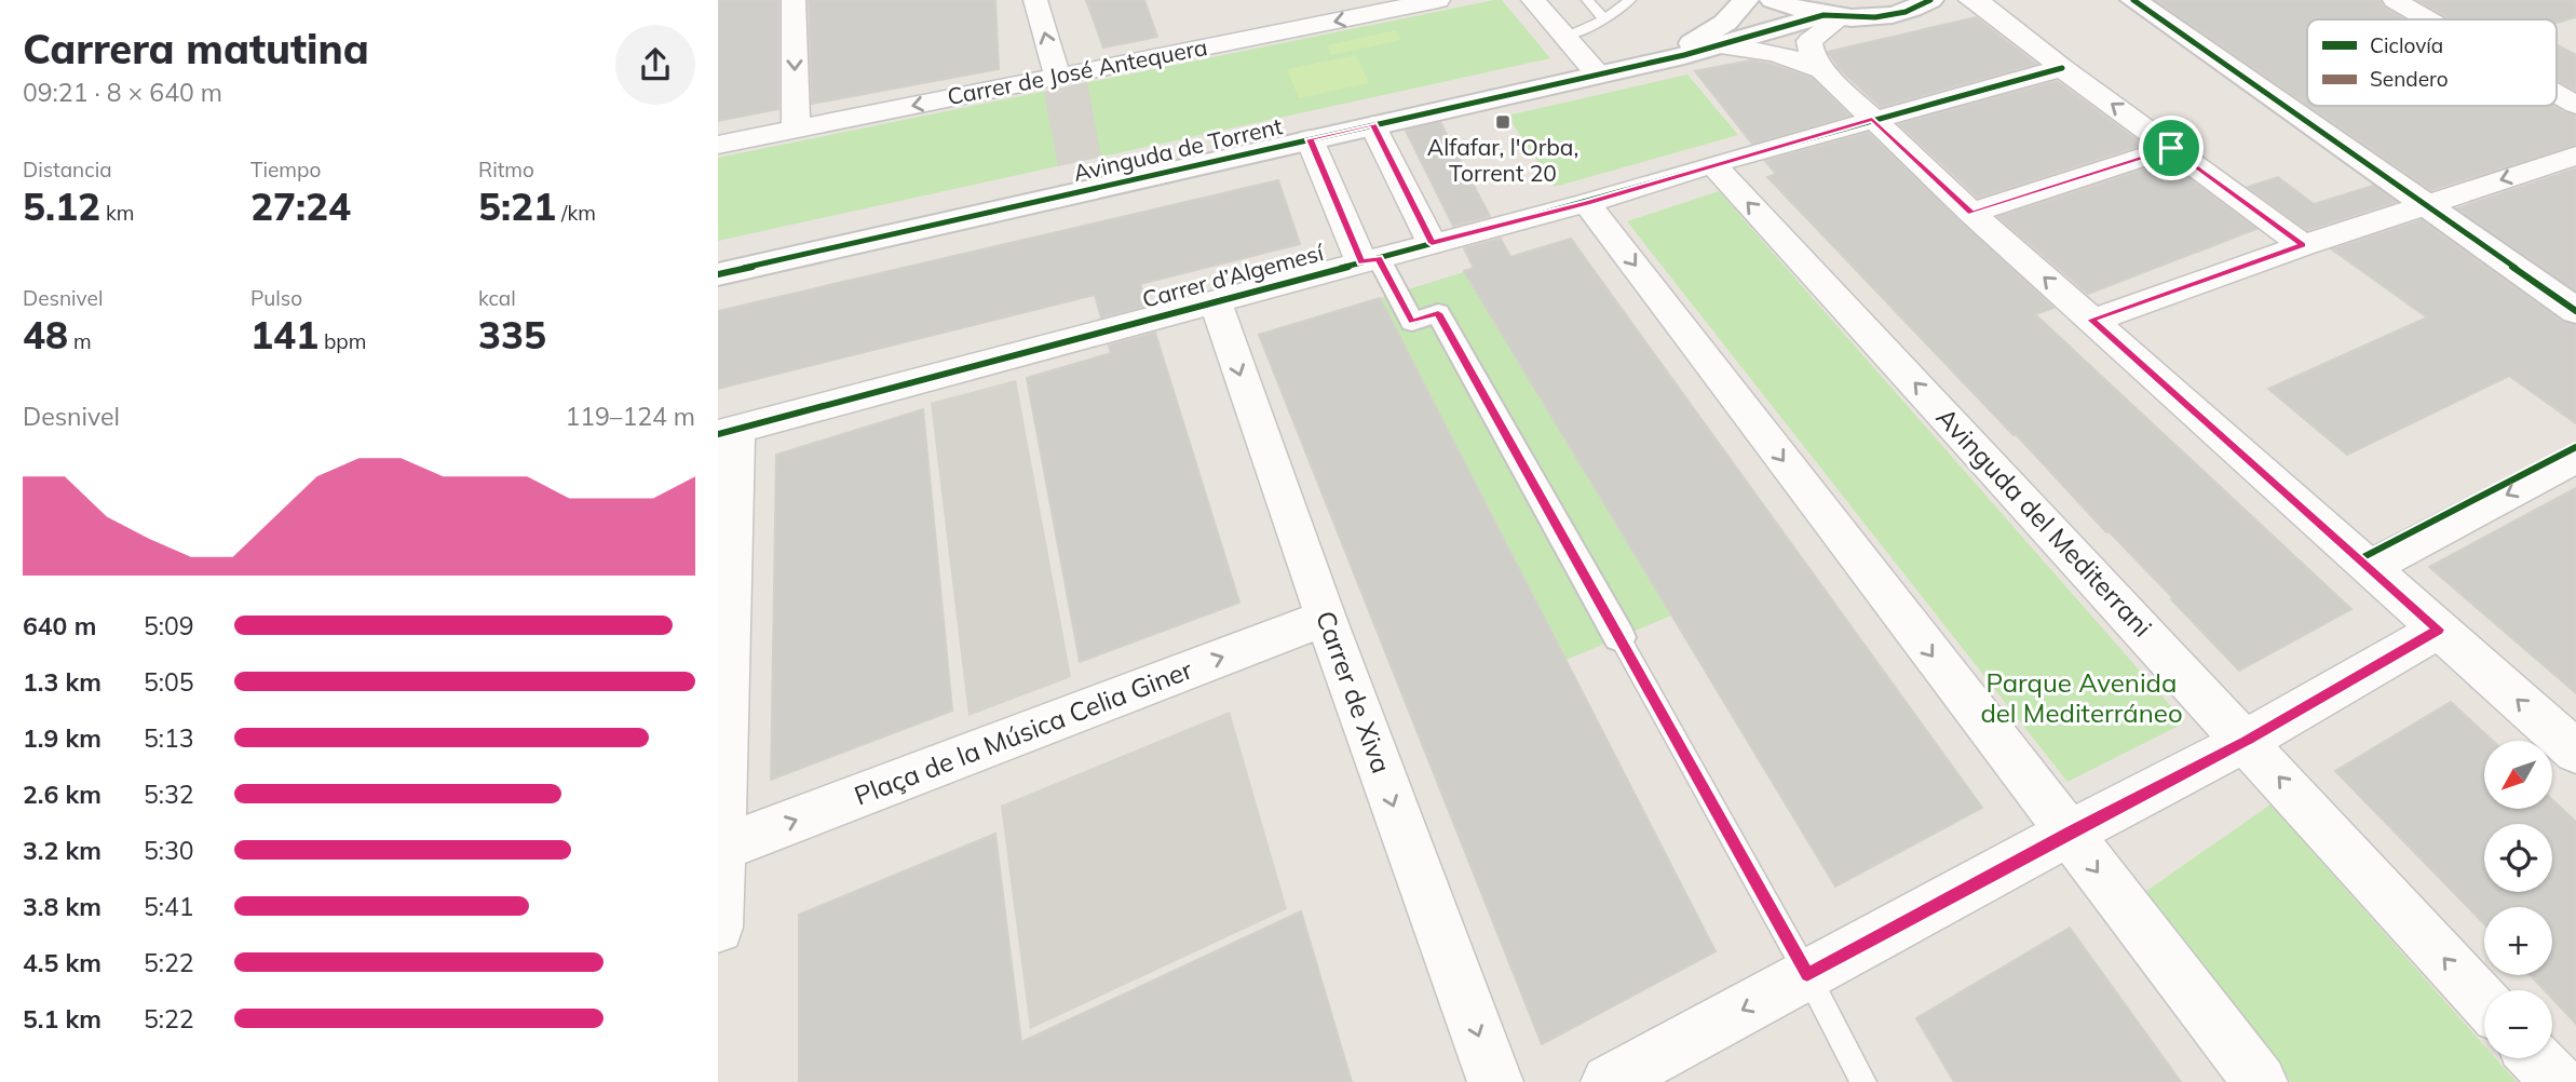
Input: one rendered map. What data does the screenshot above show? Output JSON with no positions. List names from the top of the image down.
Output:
{
  "streets": {
    "street": [
      "Carrer de José Antequera",
      "Avinguda de Torrent",
      "Carrer d’Algemesí",
      "Avinguda del Mediterrani",
      "Carrer de Xiva",
      "Plaça de la Música Celia Giner"
    ]
  },
  "crossings": [
    ["Carrer d’Algemesí", "Avinguda del Mediterrani"],
    ["Carrer d’Algemesí", "Carrer de Xiva"],
    ["Carrer de Xiva", "Plaça de la Música Celia Giner"]
  ],
  "one_way": ["Carrer de José Antequera", "Plaça de la Música Celia Giner"],
  "parks": ["Parque Avenida del Mediterráneo"],
  "places": {
    "transit": ["Alfafar, l'Orba, Torrent 20"]
  },
  "legend": ["Ciclovía", "Sendero"],
  "north": "bottom left",
  "page": {
    "heading": ["Carrera matutina", "09:21 · 8 × 640 m"],
    "stats": [
      ["Distancia", "5.12 km"],
      ["Tiempo", "27:24"],
      ["Ritmo", "5:21 /km"],
      ["Desnivel", "48 m"],
      ["Pulso", "141 bpm"],
      ["kcal", "335"]
    ],
    "chart": ["Desnivel", "119–124 m"],
    "list": [
      {
        "name": "640 m",
        "note": "5:09"
      },
      {
        "name": "1.3 km",
        "note": "5:05"
      },
      {
        "name": "1.9 km",
        "note": "5:13"
      },
      {
        "name": "2.6 km",
        "note": "5:32"
      },
      {
        "name": "3.2 km",
        "note": "5:30"
      },
      {
        "name": "3.8 km",
        "note": "5:41"
      },
      {
        "name": "4.5 km",
        "note": "5:22"
      },
      {
        "name": "5.1 km",
        "note": "5:22"
      }
    ],
    "map_buttons": ["+", "−"]
  }
}
